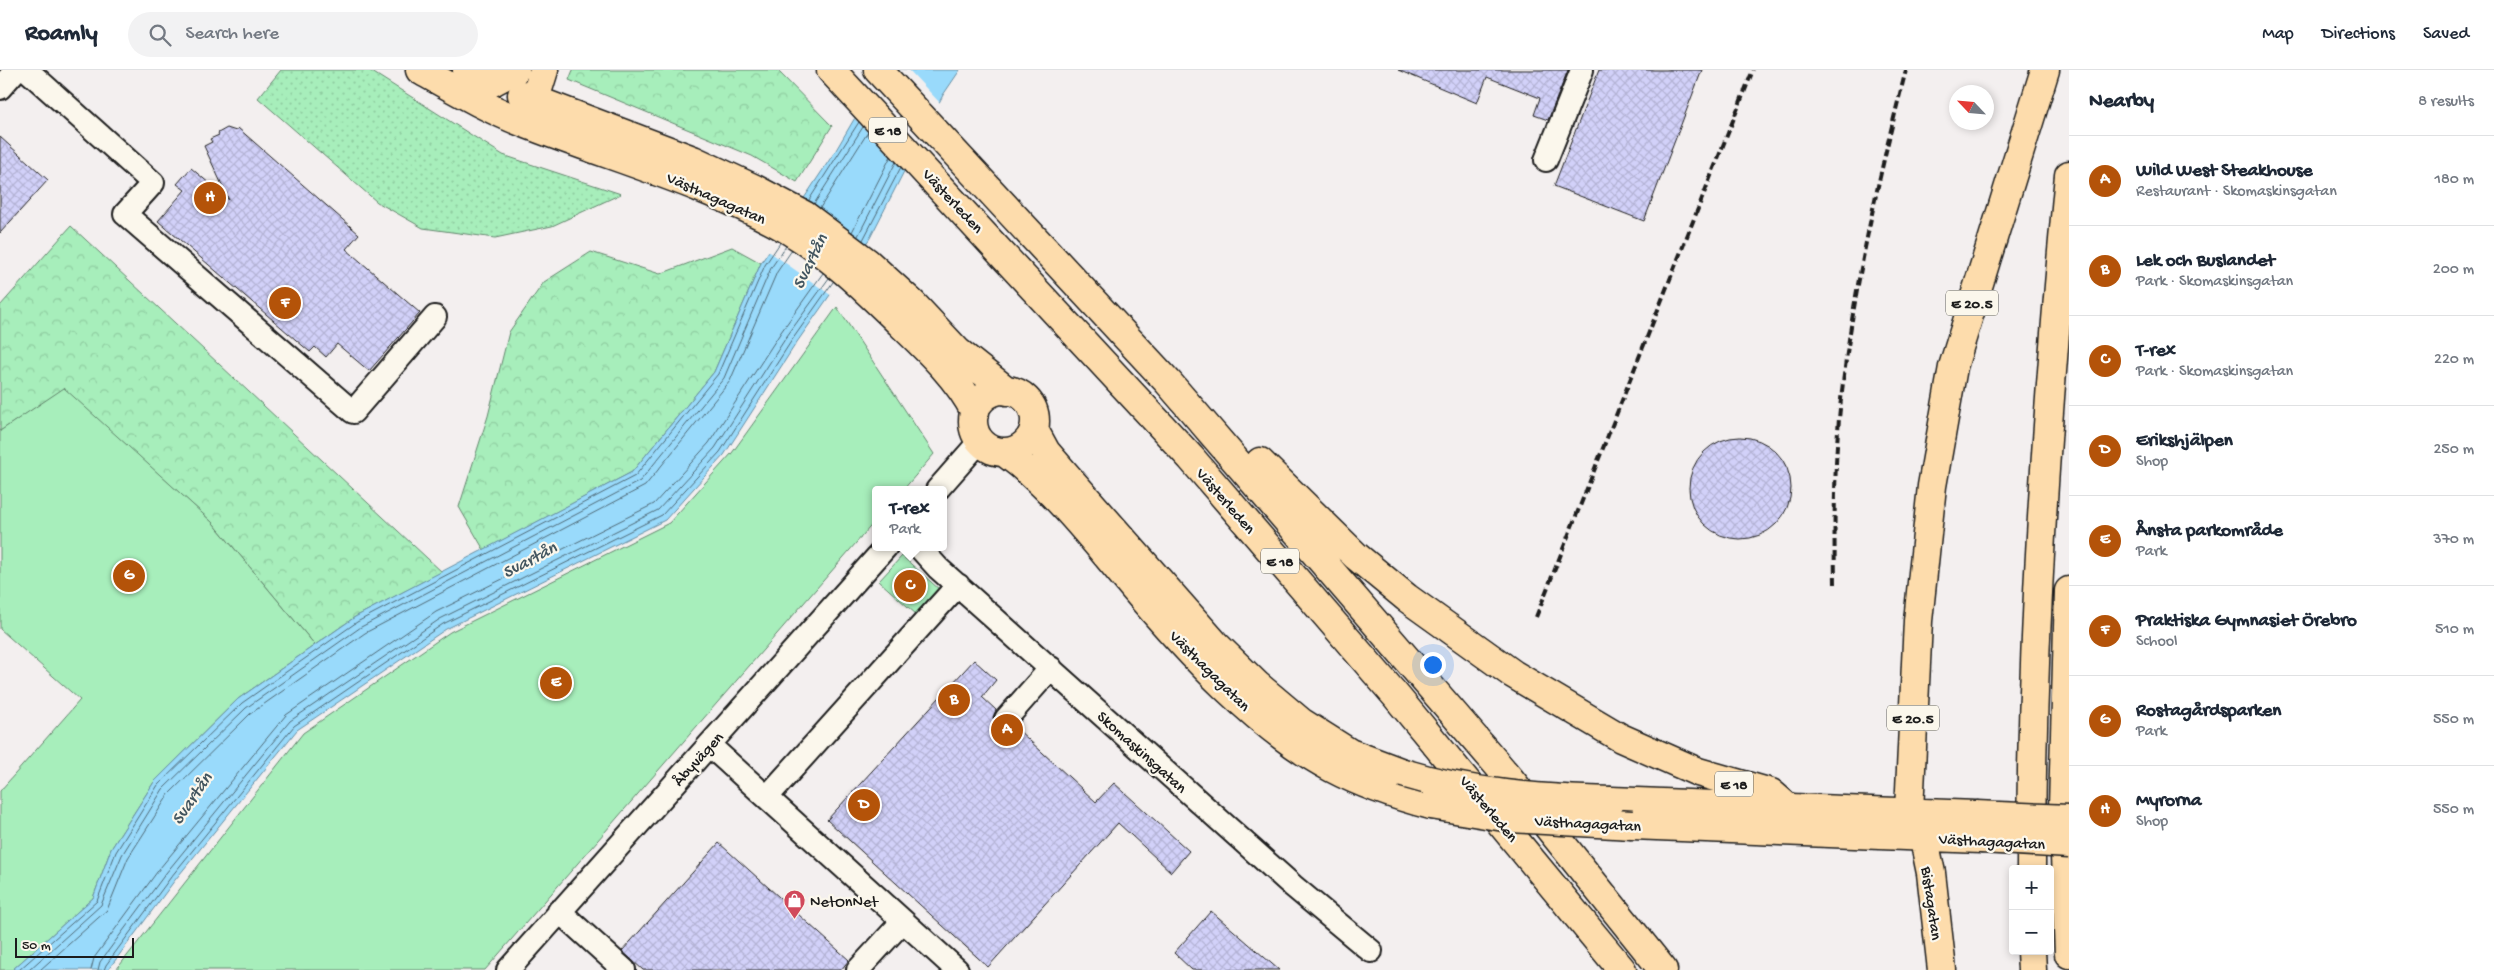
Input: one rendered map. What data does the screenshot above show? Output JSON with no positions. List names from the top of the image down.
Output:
{
  "streets": {
    "main road": [
      "E 18",
      "Västhagagatan",
      "Västerleden",
      "E 20.5",
      "Bistagatan"
    ],
    "street": ["Skomaskinsgatan", "Åbyvägen"]
  },
  "crossings": [
    ["E 18", "Västhagagatan"],
    ["E 18", "Västerleden"],
    ["Västhagagatan", "E 20.5"],
    ["Västhagagatan", "Bistagatan"],
    ["E 20.5", "Bistagatan"]
  ],
  "water": ["Svartån"],
  "places": {
    "shop": ["NetOnNet"]
  },
  "scale_bar": "50 m",
  "north": "top left",
  "page": {
    "header": "Roamly",
    "search": "Search here",
    "nav": ["Map", "Directions", "Saved"],
    "heading": ["Nearby", "8 results"],
    "list": [
      {
        "mark": "A",
        "name": "Wild West Steakhouse",
        "note": "Restaurant · Skomaskinsgatan",
        "value": "180 m"
      },
      {
        "mark": "B",
        "name": "Lek och Buslandet",
        "note": "Park · Skomaskinsgatan",
        "value": "200 m"
      },
      {
        "mark": "C",
        "name": "T-rex",
        "note": "Park · Skomaskinsgatan",
        "value": "220 m"
      },
      {
        "mark": "D",
        "name": "Erikshjälpen",
        "note": "Shop",
        "value": "250 m"
      },
      {
        "mark": "E",
        "name": "Ånsta parkområde",
        "note": "Park",
        "value": "370 m"
      },
      {
        "mark": "F",
        "name": "Praktiska Gymnasiet Örebro",
        "note": "School",
        "value": "510 m"
      },
      {
        "mark": "G",
        "name": "Rostagårdsparken",
        "note": "Park",
        "value": "550 m"
      },
      {
        "mark": "H",
        "name": "Myrorna",
        "note": "Shop",
        "value": "550 m"
      }
    ],
    "pins": [
      "H",
      "F",
      "G",
      "C",
      "E",
      "B",
      "A",
      "D"
    ],
    "popup": ["T-rex", "Park"],
    "map_buttons": ["+", "−"],
    "scale": "50 m"
  }
}
